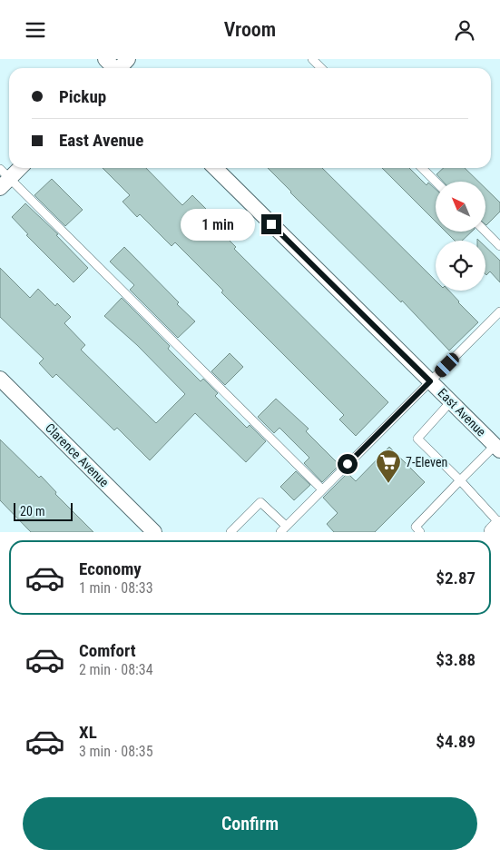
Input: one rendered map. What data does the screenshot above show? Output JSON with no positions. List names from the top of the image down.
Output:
{
  "streets": {
    "street": ["East Avenue", "Clarence Avenue"]
  },
  "places": {
    "supermarket": ["7-Eleven"]
  },
  "scale_bar": "20 m",
  "north": "top left",
  "page": {
    "header": "Vroom",
    "banner": ["Pickup", "East Avenue"],
    "bubble": "1 min",
    "scale": "20 m",
    "list": [
      {
        "name": "Economy",
        "note": "1 min · 08:33",
        "value": "$2.87"
      },
      {
        "name": "Comfort",
        "note": "2 min · 08:34",
        "value": "$3.88"
      },
      {
        "name": "XL",
        "note": "3 min · 08:35",
        "value": "$4.89"
      }
    ],
    "buttons": "Confirm"
  }
}
